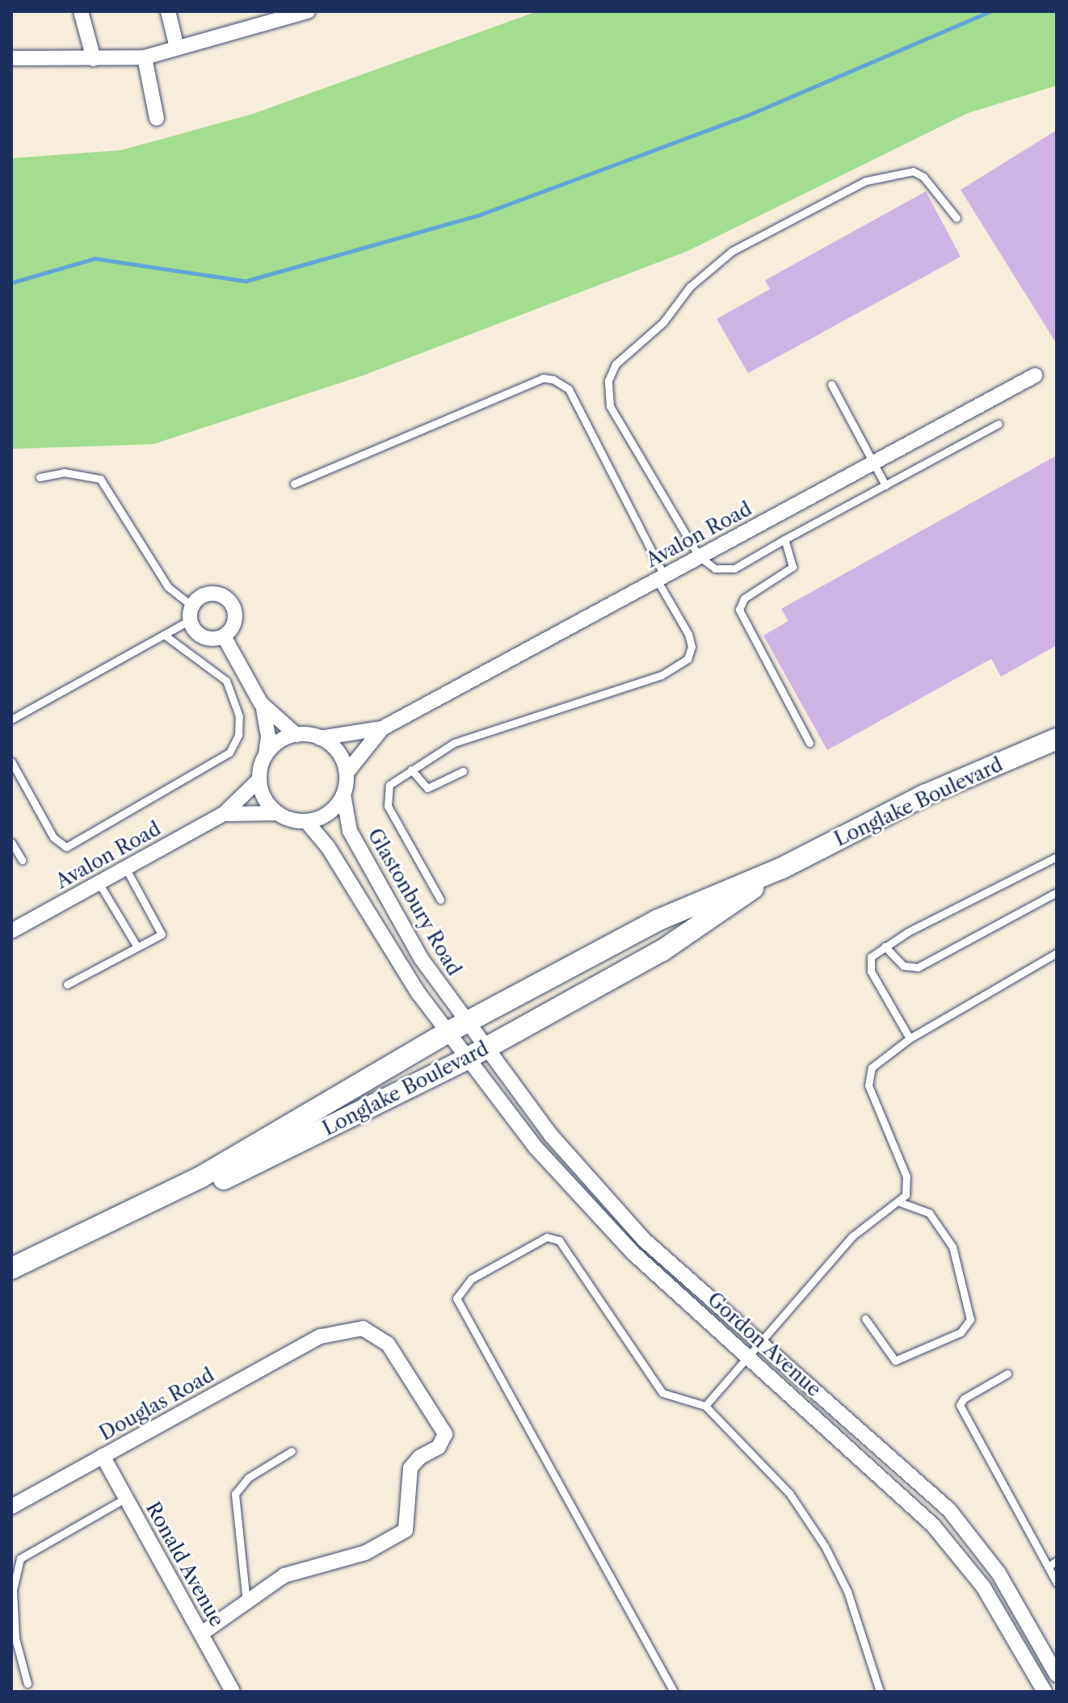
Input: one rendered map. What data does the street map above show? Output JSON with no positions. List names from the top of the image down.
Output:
{
  "streets": {
    "main road": ["Longlake Boulevard"],
    "street": [
      "Avalon Road",
      "Glastonbury Road",
      "Gordon Avenue",
      "Douglas Road",
      "Ronald Avenue"
    ]
  },
  "crossings": [
    ["Avalon Road", "Glastonbury Road"],
    ["Longlake Boulevard", "Glastonbury Road"],
    ["Longlake Boulevard", "Gordon Avenue"],
    ["Glastonbury Road", "Gordon Avenue"],
    ["Douglas Road", "Ronald Avenue"]
  ]
}
